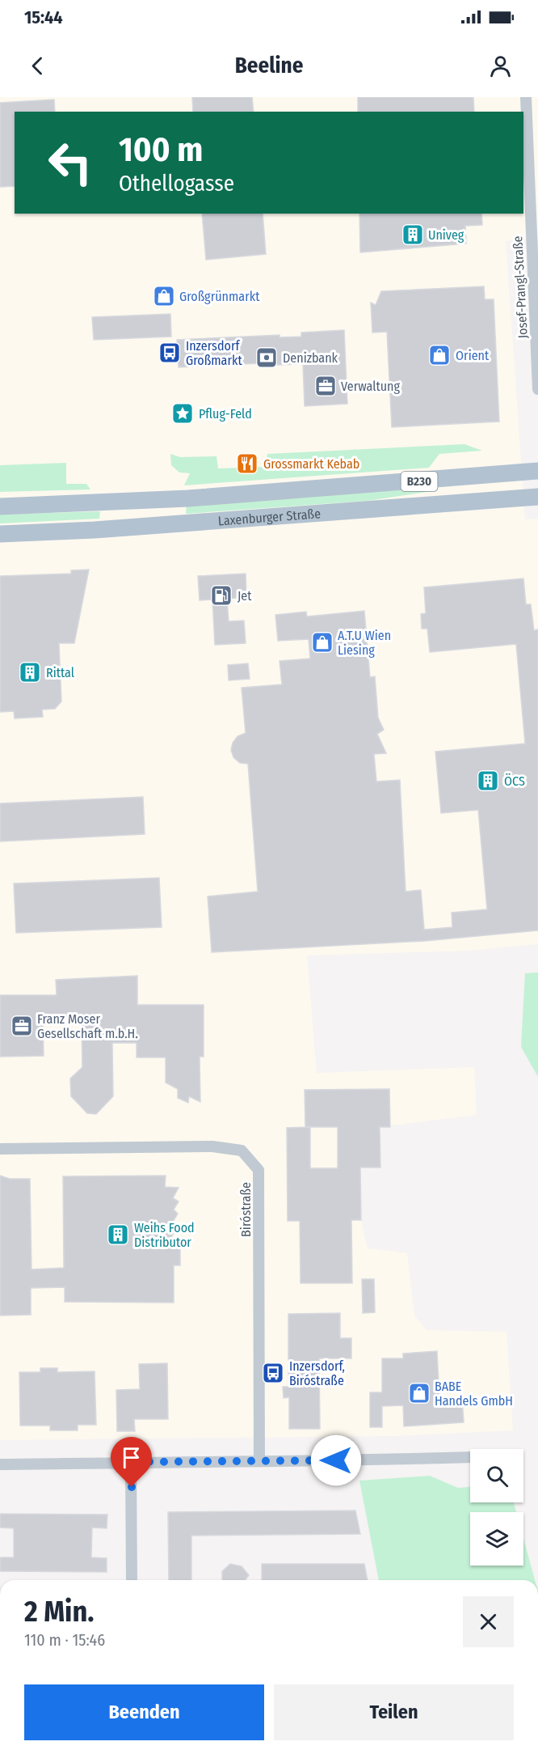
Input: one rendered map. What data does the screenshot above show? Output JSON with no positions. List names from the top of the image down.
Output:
{
  "streets": {
    "main road": ["B230", "Laxenburger Straße"],
    "street": ["Josef-Prangl-Straße", "Biróstraße"]
  },
  "places": {
    "building": [
      "Univeg",
      "Rittal",
      "ÖCS",
      "Weihs Food Distributor"
    ],
    "shop": [
      "Großgrünmarkt",
      "Orient",
      "A.T.U Wien Liesing",
      "BABE Handels GmbH"
    ],
    "bus stop": ["Inzersdorf Großmarkt", "Inzersdorf, Biróstraße"],
    "bank": ["Denizbank"],
    "office": ["Verwaltung", "Franz Moser Gesellschaft m.b.H."],
    "place": ["Pflug-Feld"],
    "restaurant": ["Grossmarkt Kebab"],
    "fuel station": ["Jet"]
  },
  "page": {
    "status": "15:44",
    "header": "Beeline",
    "turn": ["100 m", "Othellogasse"],
    "heading": ["2 Min.", "110 m · 15:46"],
    "buttons": ["Beenden", "Teilen"]
  }
}
